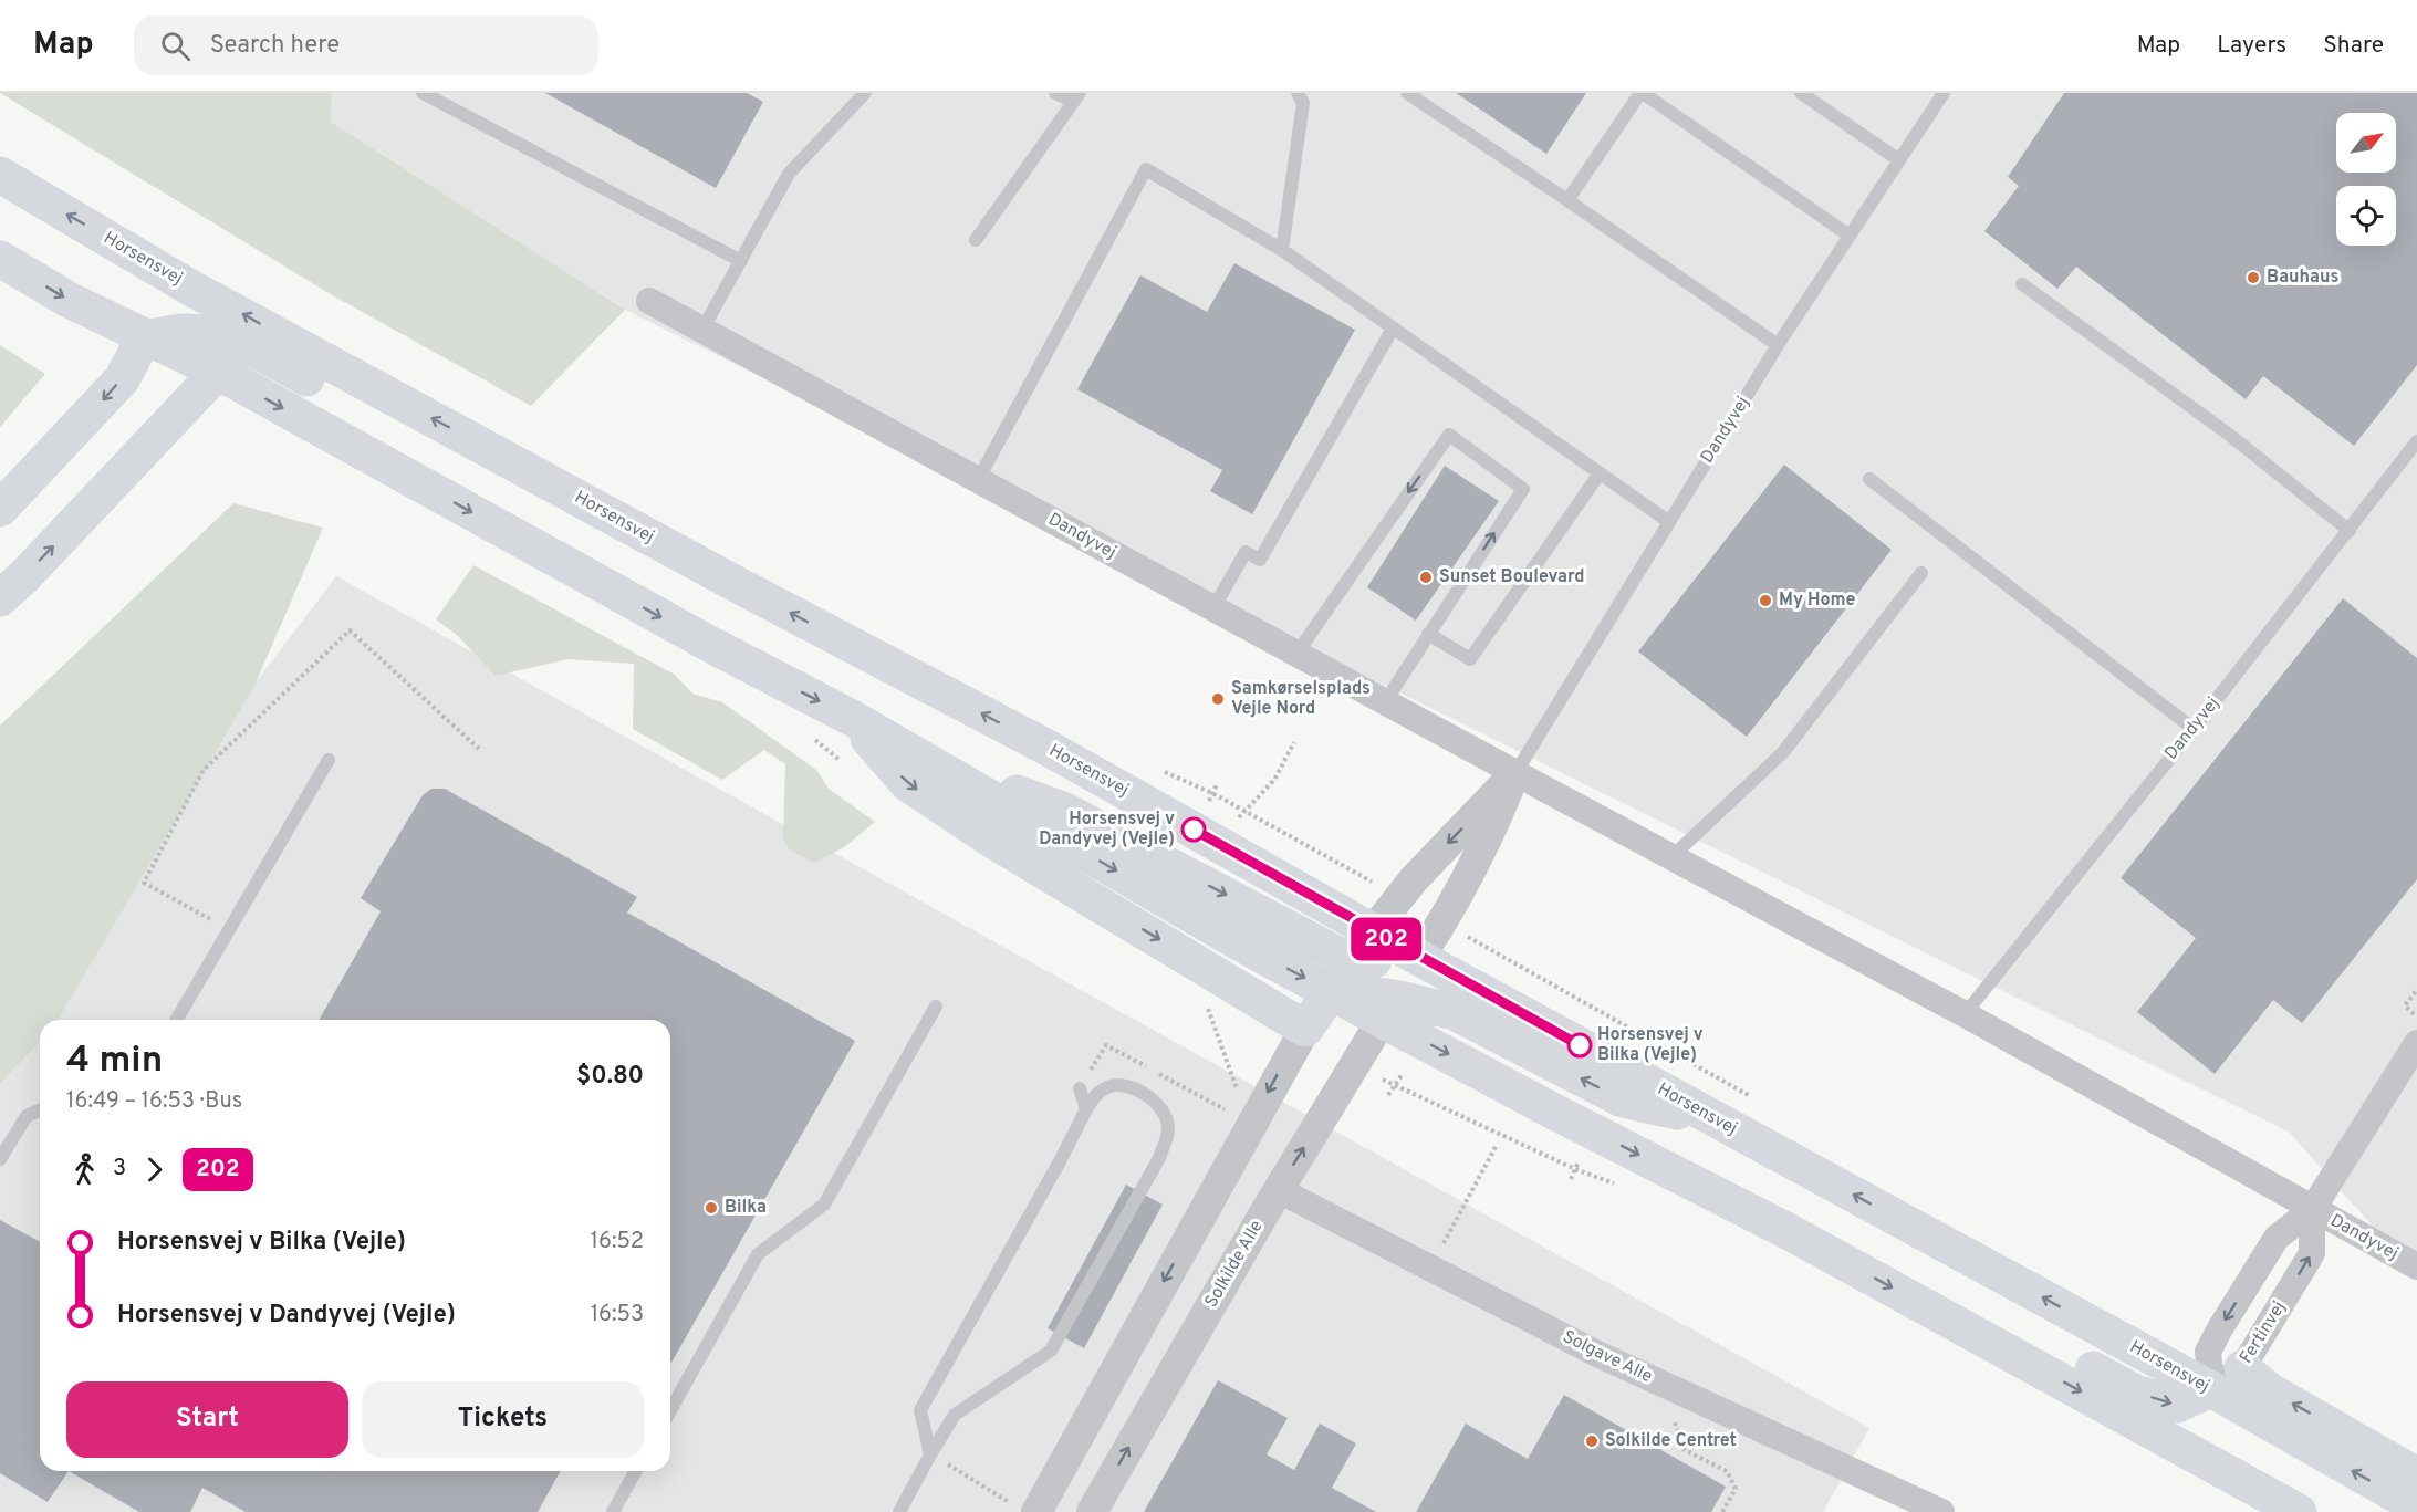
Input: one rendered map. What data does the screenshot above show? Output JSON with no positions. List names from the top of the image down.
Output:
{
  "streets": {
    "main road": ["Horsensvej"],
    "street": [
      "Dandyvej",
      "Solkilde Alle",
      "Fertinvej",
      "Solgave Alle"
    ]
  },
  "crossings": [
    ["Horsensvej", "Dandyvej"],
    ["Horsensvej", "Fertinvej"],
    ["Dandyvej", "Fertinvej"],
    ["Solkilde Alle", "Solgave Alle"]
  ],
  "places": [
    "Bauhaus",
    "Sunset Boulevard",
    "My Home",
    "Samkørselsplads Vejle Nord",
    "Horsensvej v Dandyvej (Vejle)",
    "Horsensvej v Bilka (Vejle)",
    "Bilka",
    "Solkilde Centret"
  ],
  "lines": ["bus line 202"],
  "north": "top right",
  "page": {
    "header": "Map",
    "search": "Search here",
    "nav": ["Map", "Layers", "Share"],
    "on_map": "202",
    "heading": ["4 min", "16:49 – 16:53 · Bus", "$0.80"],
    "legs": ["3", "202"],
    "list": [
      {
        "name": "Horsensvej v Bilka (Vejle)",
        "value": "16:52"
      },
      {
        "name": "Horsensvej v Dandyvej (Vejle)",
        "value": "16:53"
      }
    ],
    "buttons": ["Start", "Tickets"]
  }
}
